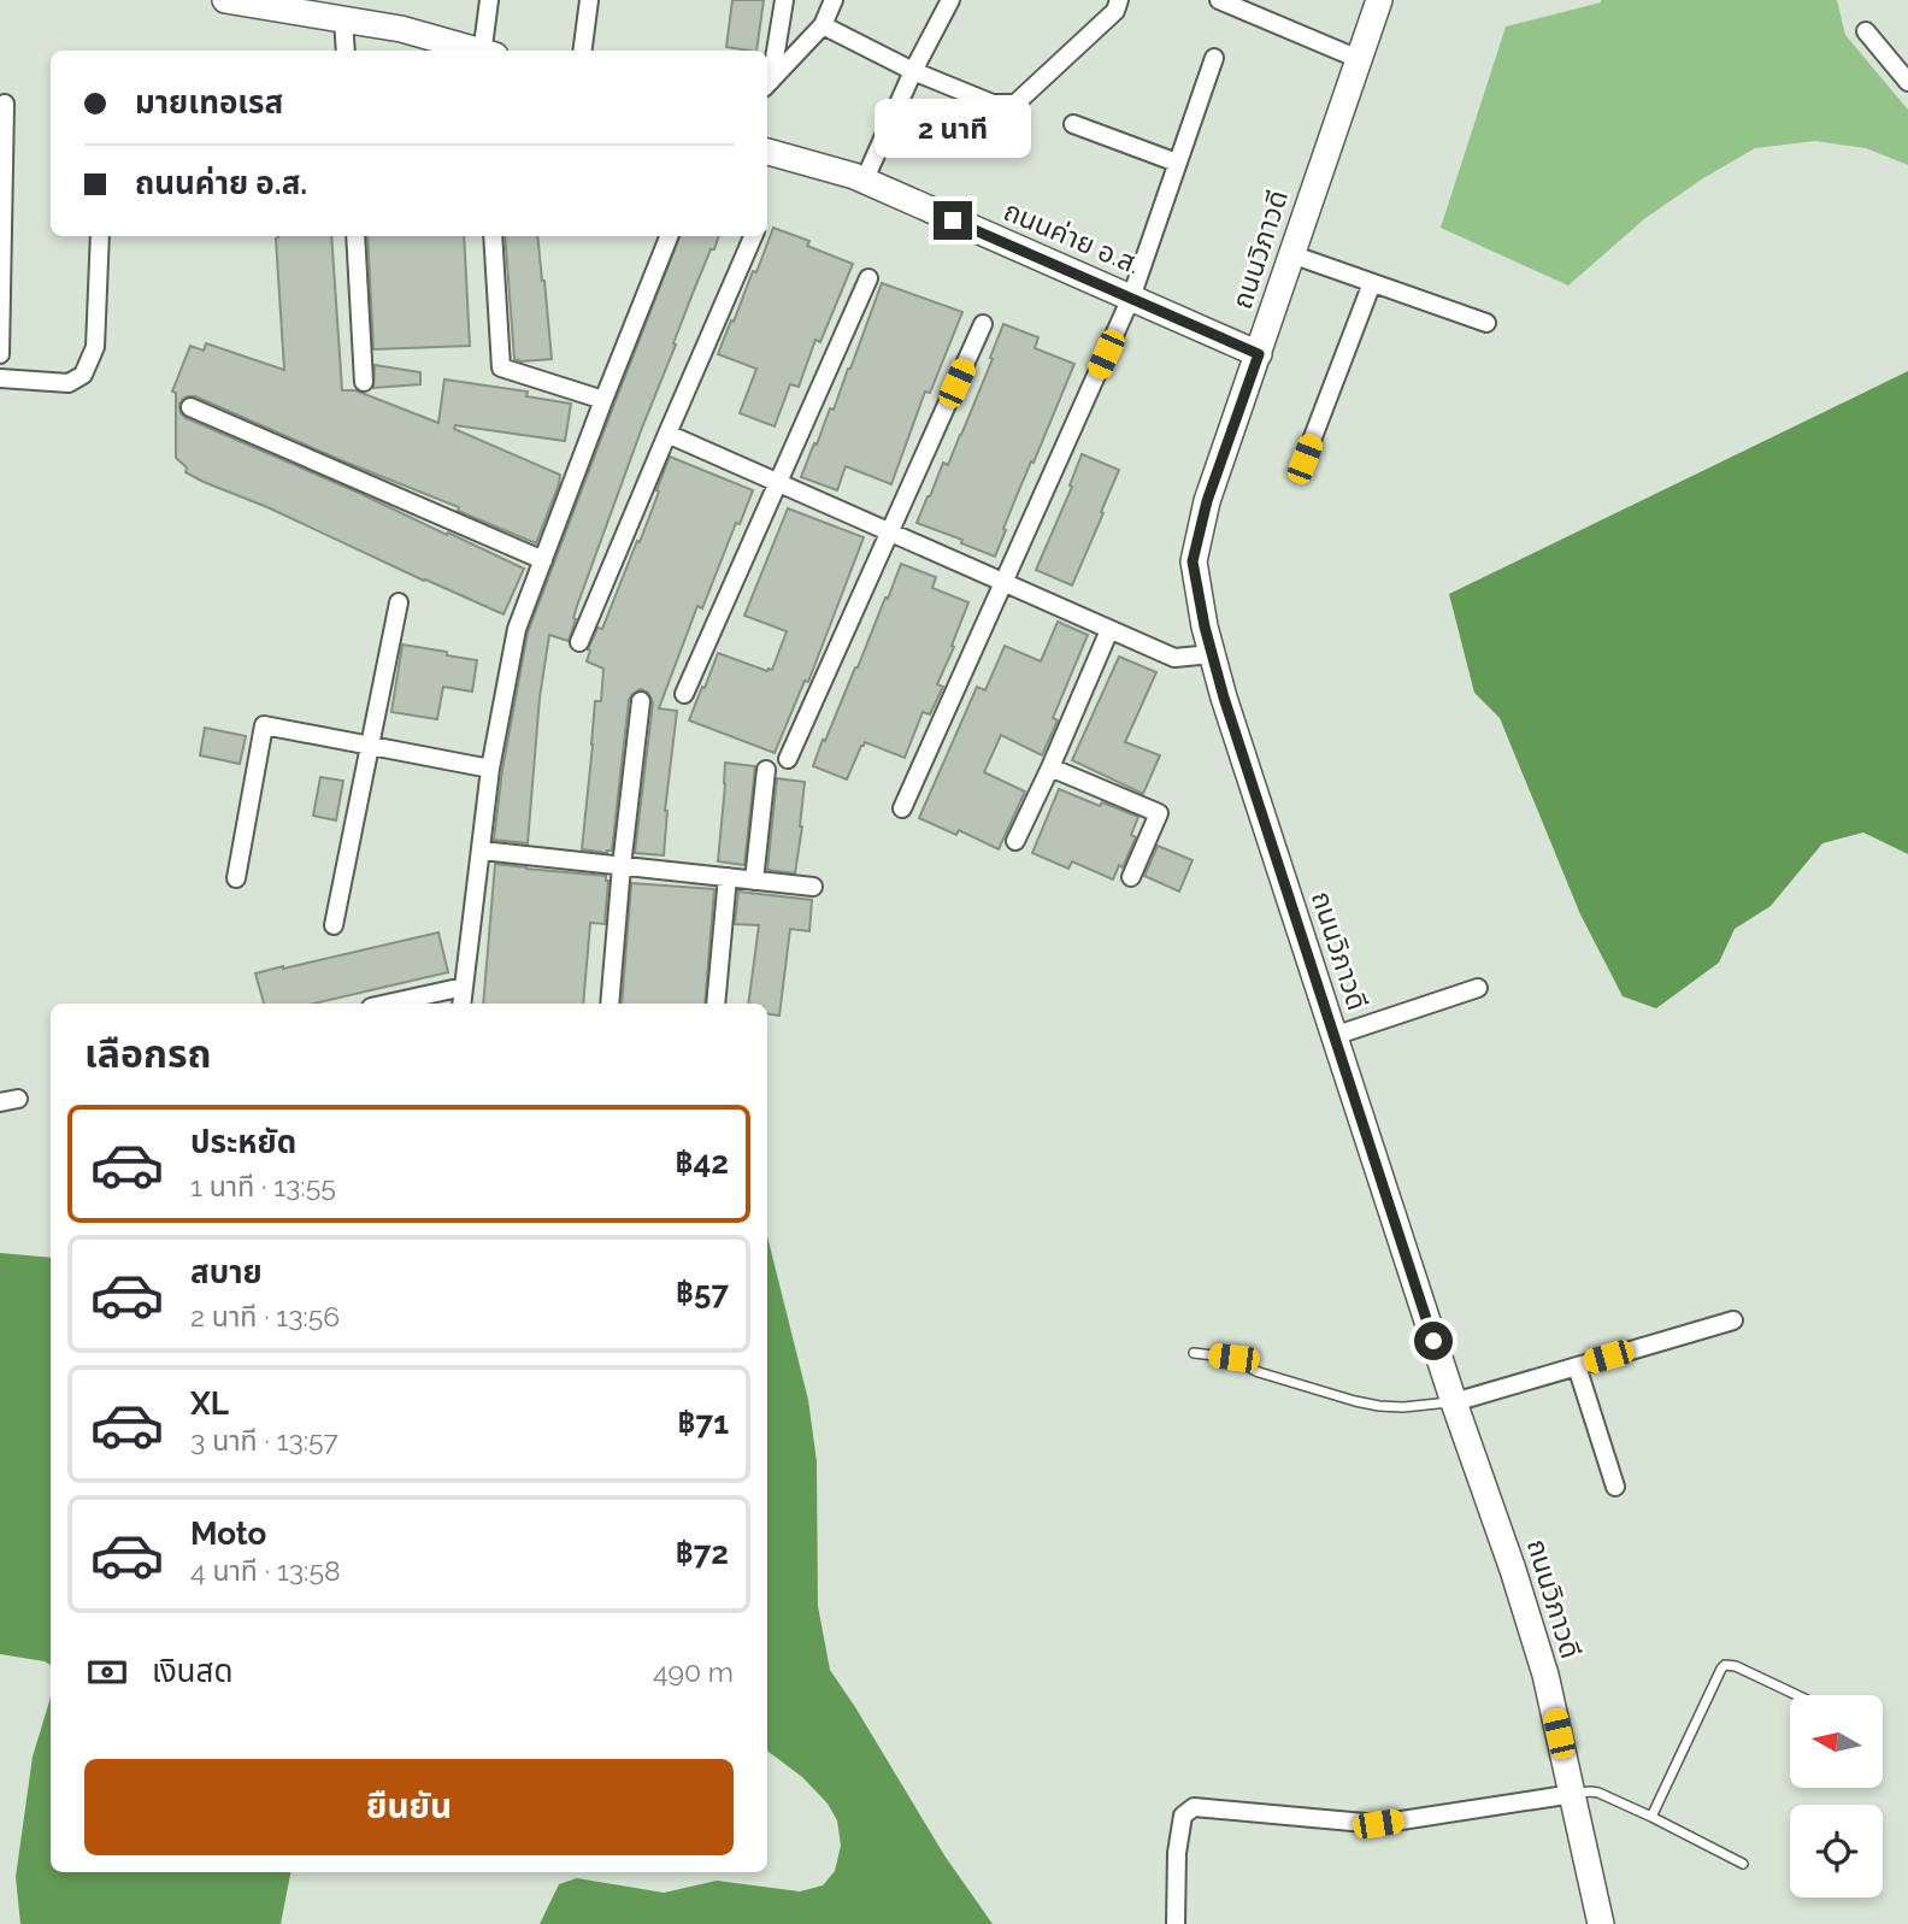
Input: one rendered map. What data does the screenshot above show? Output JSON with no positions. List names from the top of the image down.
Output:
{
  "streets": {
    "street": ["ถนนค่าย อ.ส.", "ถนนวิภาวดี"]
  },
  "crossings": [
    ["ถนนค่าย อ.ส.", "ถนนวิภาวดี"]
  ],
  "north": "left",
  "page": {
    "banner": ["มายเทอเรส", "ถนนค่าย อ.ส."],
    "bubble": "2 นาที",
    "heading": "เลือกรถ",
    "list": [
      {
        "name": "ประหยัด",
        "note": "1 นาที · 13:55",
        "value": "฿42"
      },
      {
        "name": "สบาย",
        "note": "2 นาที · 13:56",
        "value": "฿57"
      },
      {
        "name": "XL",
        "note": "3 นาที · 13:57",
        "value": "฿71"
      },
      {
        "name": "Moto",
        "note": "4 นาที · 13:58",
        "value": "฿72"
      }
    ],
    "pay": ["เงินสด", "490 m"],
    "buttons": "ยืนยัน"
  }
}
